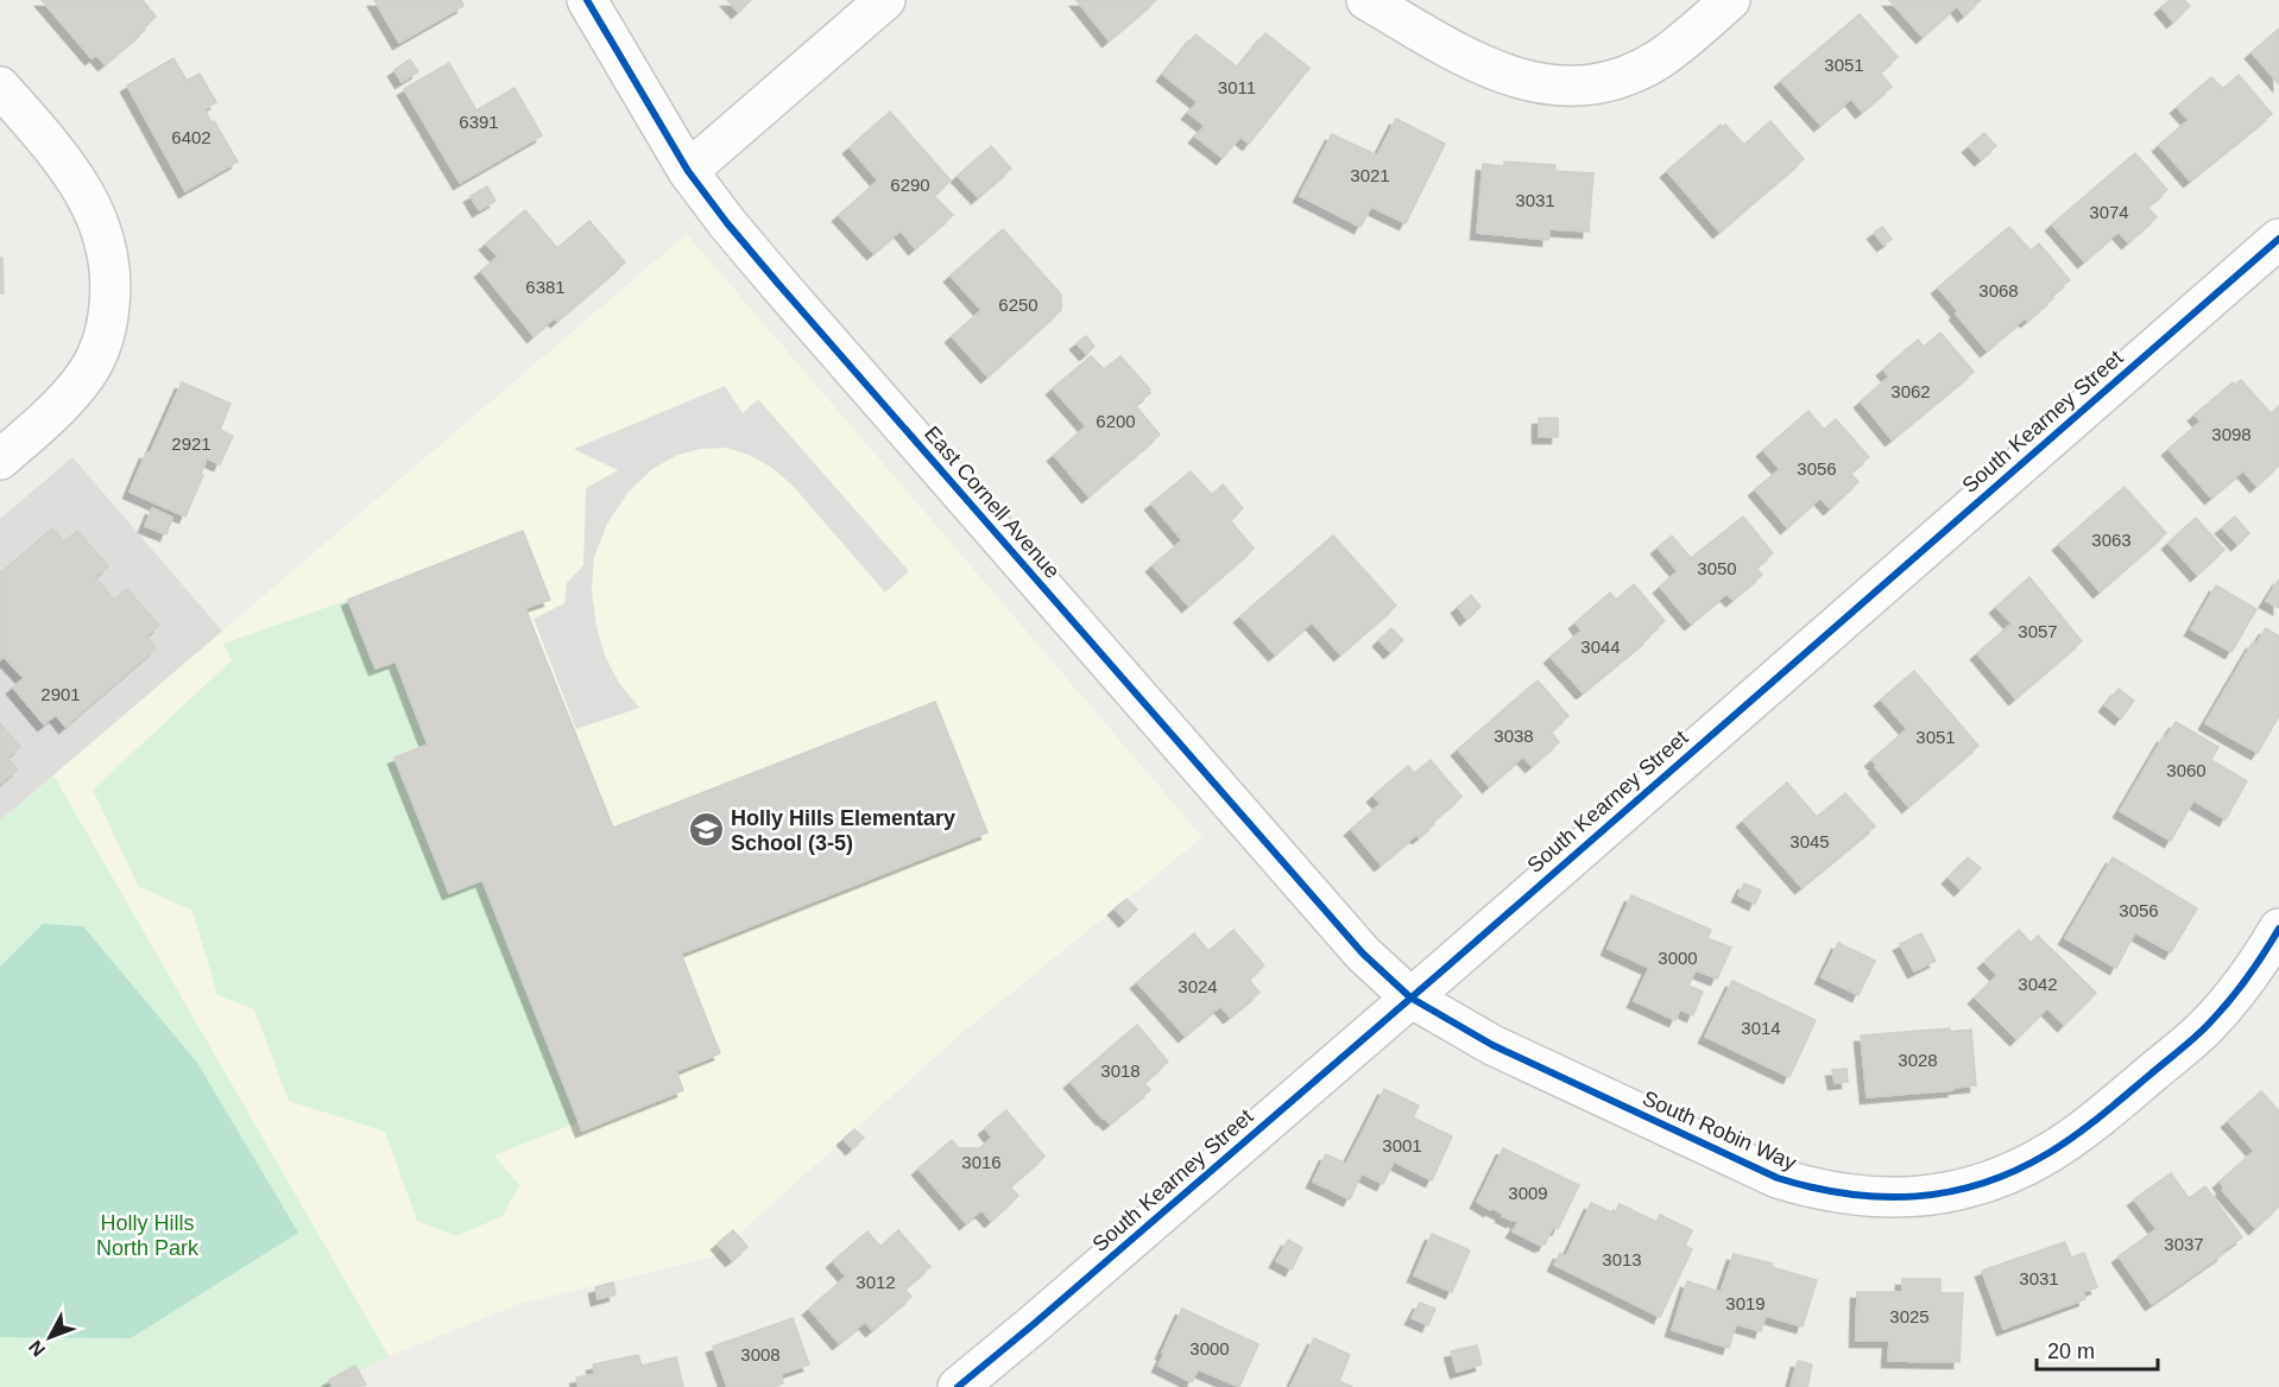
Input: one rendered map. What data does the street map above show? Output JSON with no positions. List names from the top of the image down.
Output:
{
  "streets": {
    "street": ["South Kearney Street", "East Cornell Avenue", "South Robin Way"]
  },
  "crossings": [
    ["South Kearney Street", "East Cornell Avenue"],
    ["South Kearney Street", "South Robin Way"],
    ["East Cornell Avenue", "South Robin Way"]
  ],
  "parks": ["Holly Hills North Park"],
  "places": {
    "school or university": ["Holly Hills Elementary School (3-5)"]
  },
  "house_numbers": [
    "3051",
    "3011",
    "6391",
    "6402",
    "3021",
    "6290",
    "3031",
    "3074",
    "6381",
    "3068",
    "6250",
    "3062",
    "6200",
    "3098",
    "2921",
    "3056",
    "3063",
    "3050",
    "3057",
    "3044",
    "2901",
    "3038",
    "3051",
    "3060",
    "3045",
    "3056",
    "3000",
    "3042",
    "3024",
    "3014",
    "3028",
    "3018",
    "3001",
    "3016",
    "3009",
    "3037",
    "3013",
    "3031",
    "3012",
    "3019",
    "3025",
    "3000",
    "3008"
  ],
  "scale_bar": "20 m",
  "north": "bottom left"
}
